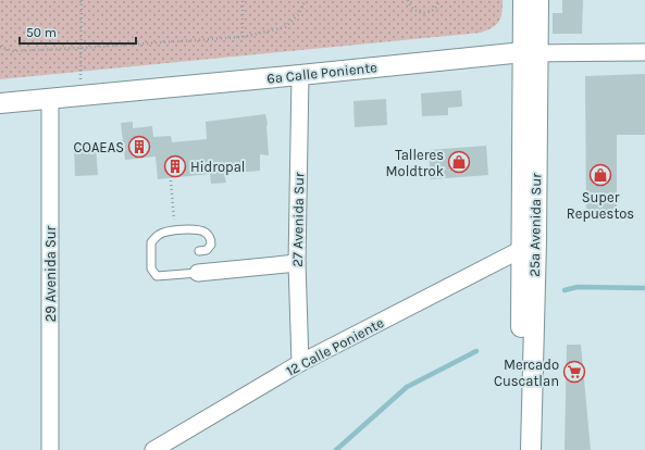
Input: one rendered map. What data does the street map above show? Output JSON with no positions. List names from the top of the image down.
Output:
{
  "streets": {
    "street": [
      "6a Calle Poniente",
      "27 Avenida Sur",
      "25a Avenida Sur",
      "29 Avenida Sur",
      "12 Calle Poniente"
    ]
  },
  "crossings": [
    ["6a Calle Poniente", "27 Avenida Sur"],
    ["6a Calle Poniente", "25a Avenida Sur"],
    ["6a Calle Poniente", "29 Avenida Sur"],
    ["27 Avenida Sur", "12 Calle Poniente"],
    ["25a Avenida Sur", "12 Calle Poniente"]
  ],
  "places": {
    "building": ["COAEAS", "Hidropal"],
    "shop": ["Talleres Moldtrok", "Super Repuestos"],
    "supermarket": ["Mercado Cuscatlan"]
  },
  "scale_bar": "50 m"
}
